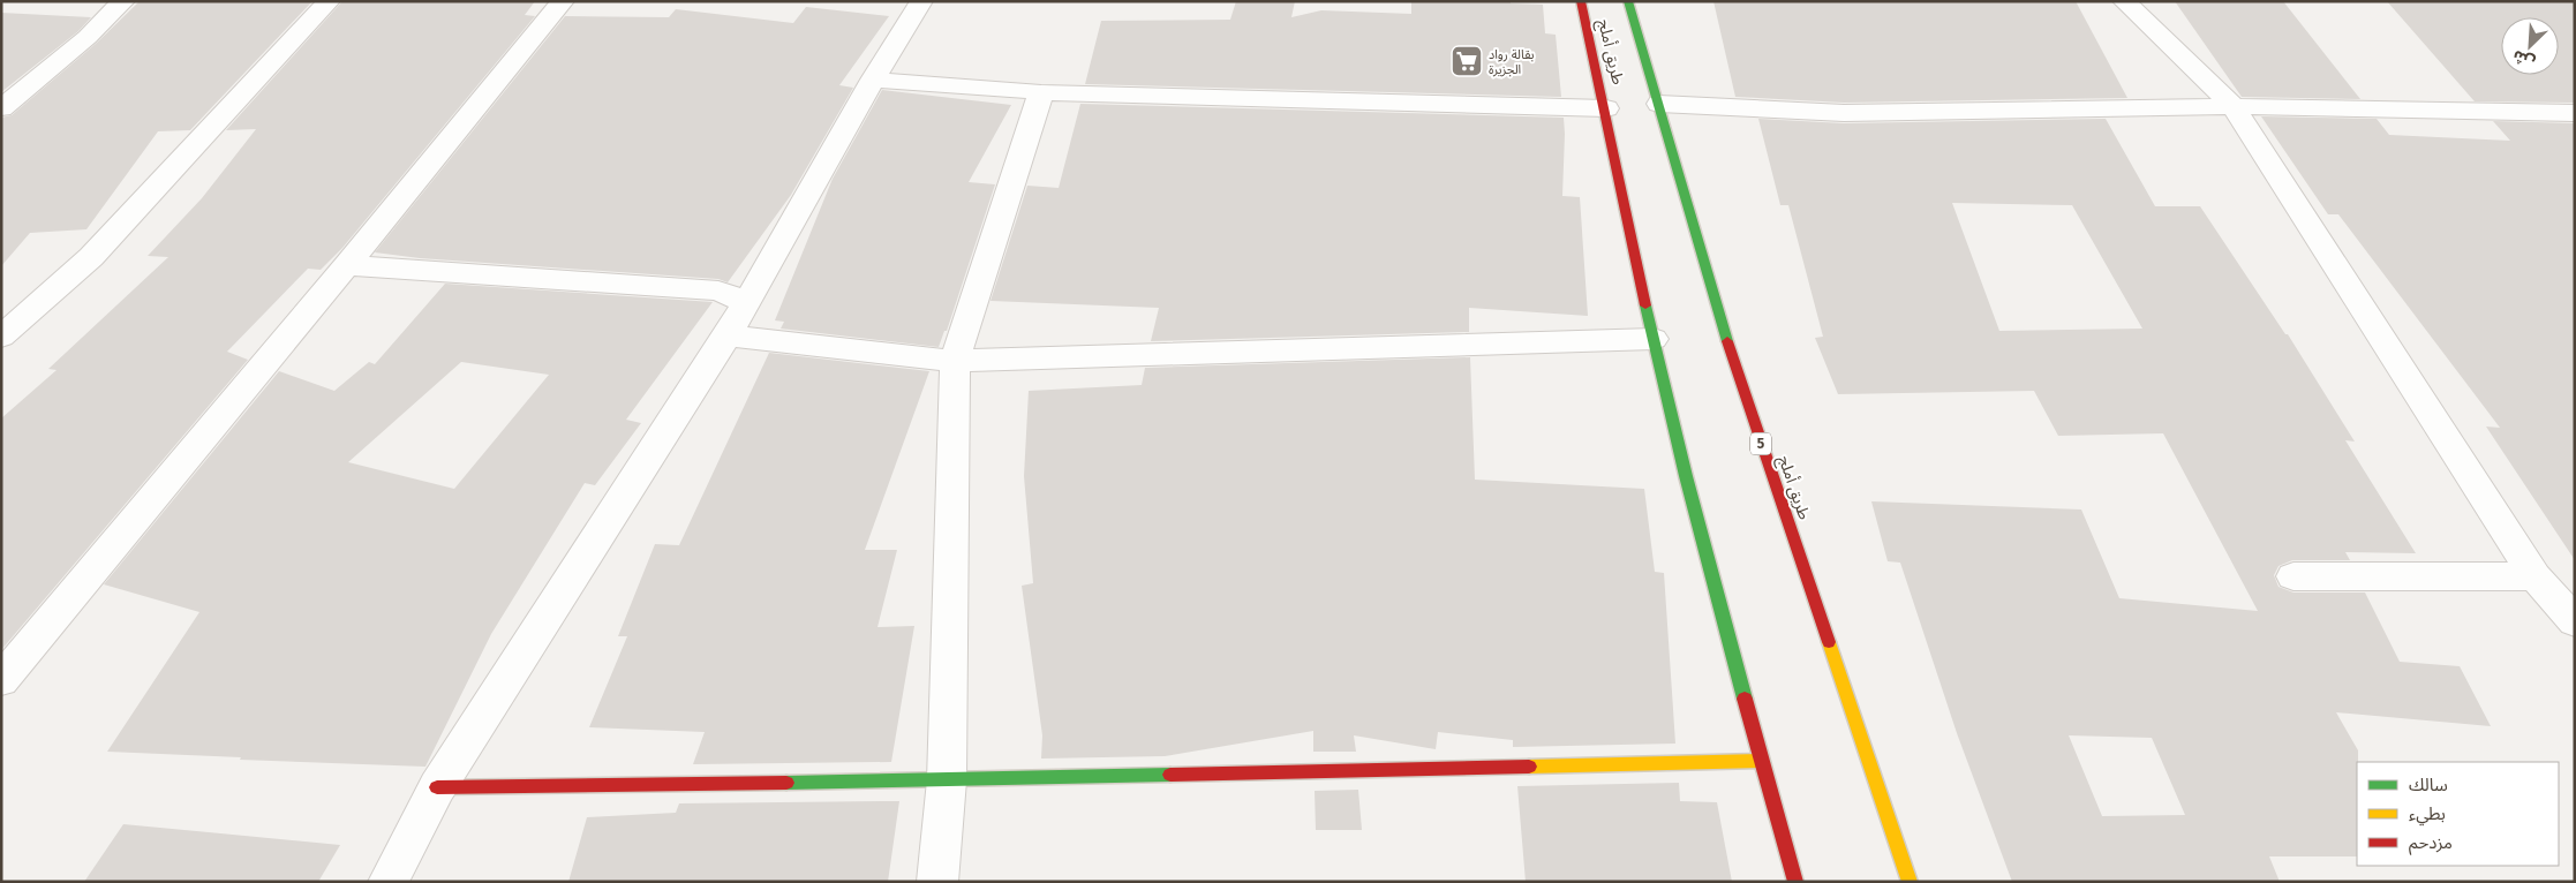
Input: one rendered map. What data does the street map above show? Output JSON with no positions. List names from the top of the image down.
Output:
{
  "streets": {
    "main road": ["طريق أملج", "5"]
  },
  "places": {
    "supermarket": ["بقالة رواد الجزيرة"]
  },
  "legend": ["سالك", "بطيء", "مزدحم"],
  "north": "bottom left"
}
